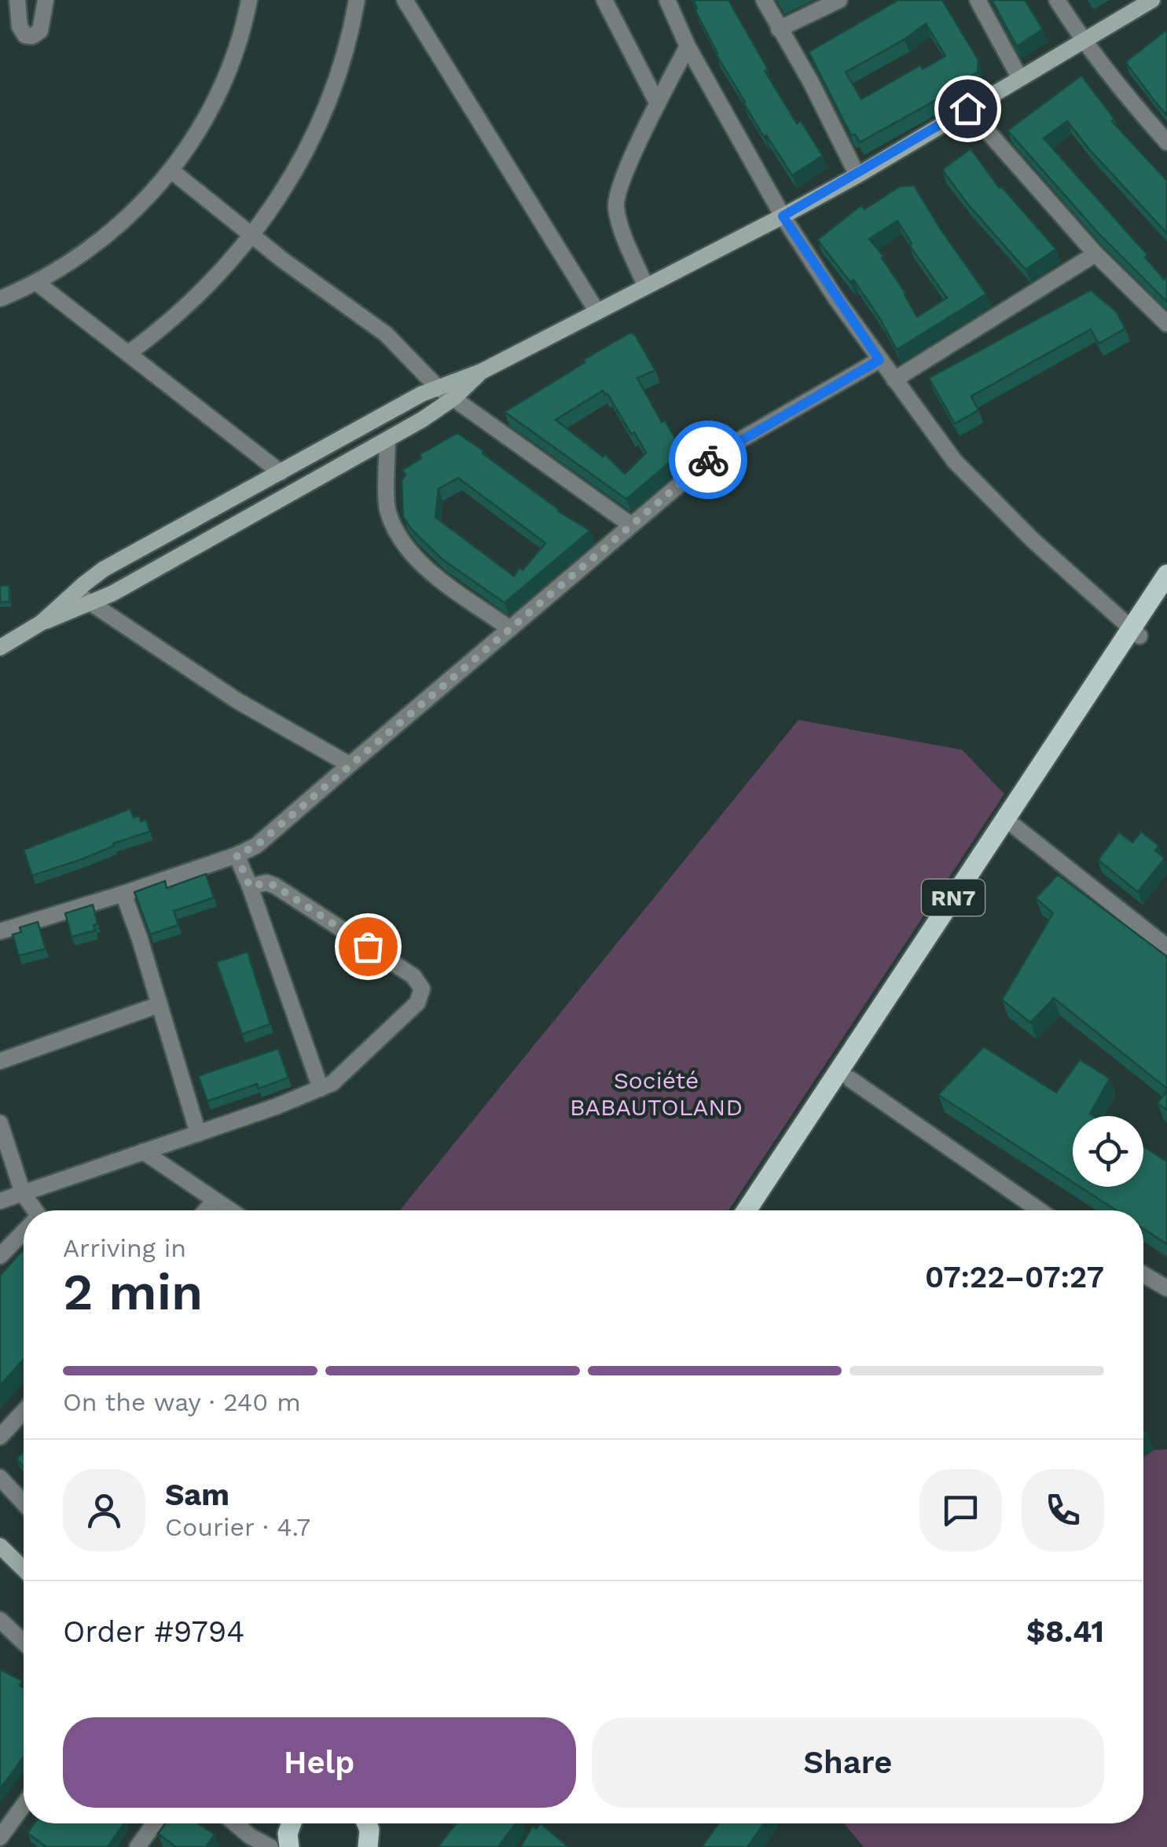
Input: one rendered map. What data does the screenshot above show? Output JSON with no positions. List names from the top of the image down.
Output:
{
  "streets": {
    "main road": ["RN7"]
  },
  "parks": ["Société BABAUTOLAND"],
  "page": {
    "heading": ["2 min", "Arriving in", "07:22–07:27"],
    "panel": [
      "Sam",
      "Courier · 4.7",
      "Order #9794",
      "$8.41"
    ],
    "bar": "On the way · 240 m",
    "buttons": ["Help", "Share"]
  }
}
